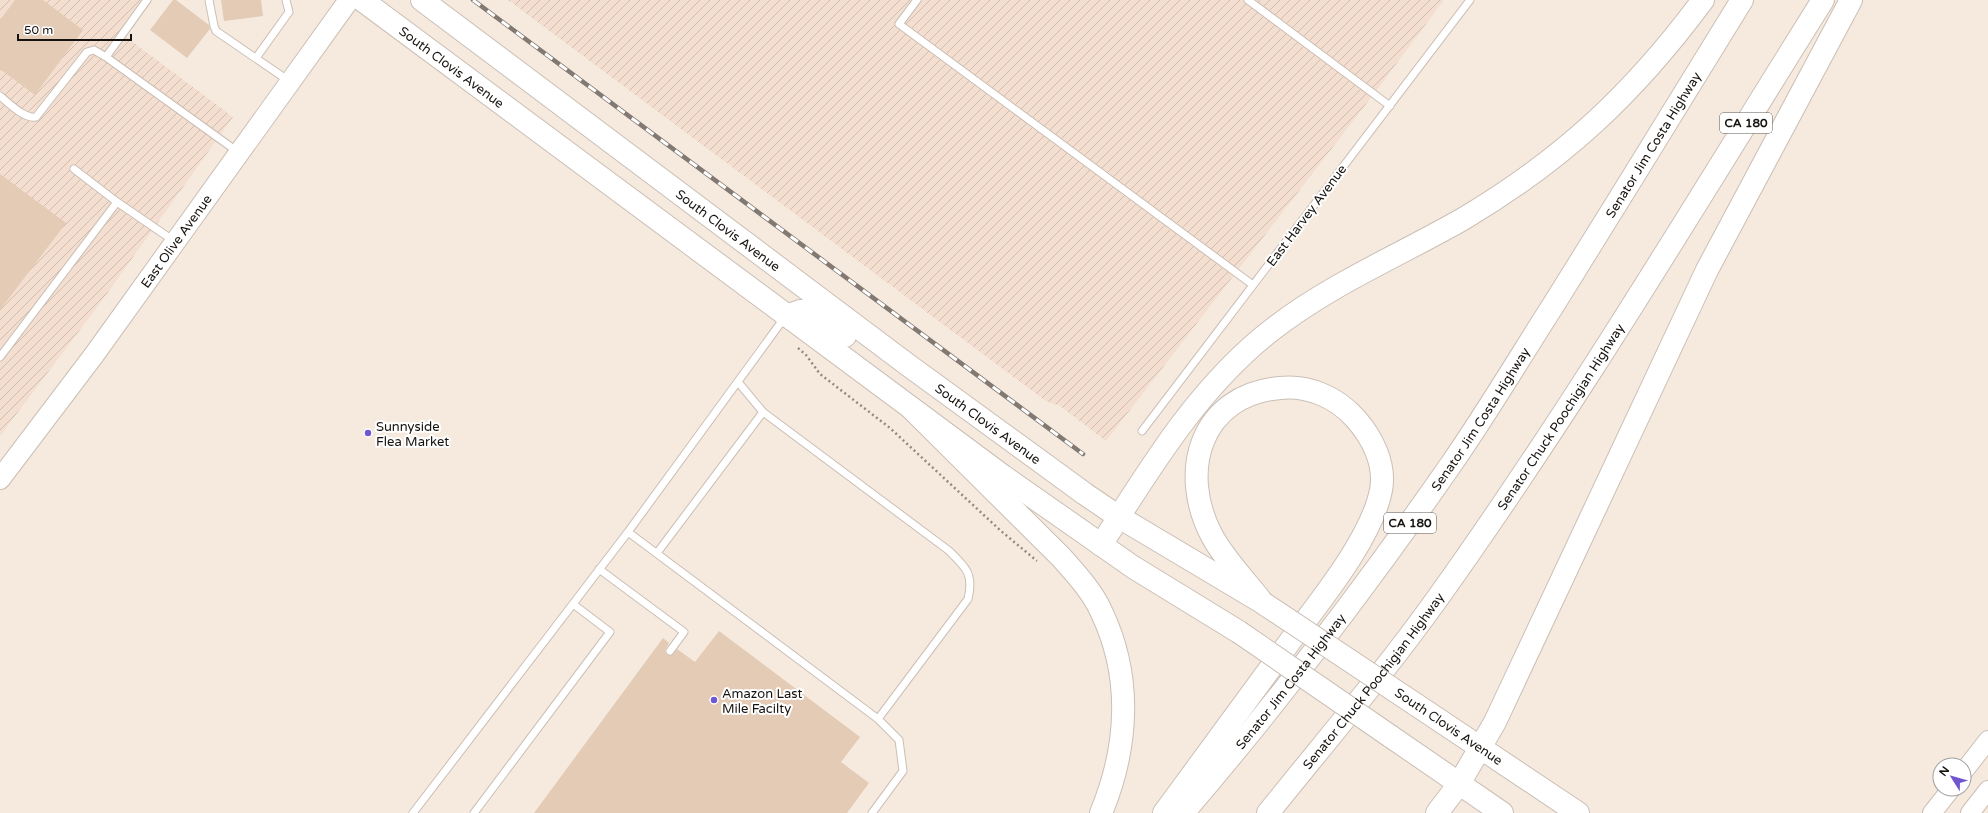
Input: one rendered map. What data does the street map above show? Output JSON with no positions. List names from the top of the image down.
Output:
{
  "streets": {
    "main road": [
      "South Clovis Avenue",
      "CA 180",
      "Senator Jim Costa Highway",
      "East Olive Avenue",
      "Senator Chuck Poochigian Highway"
    ],
    "lane": ["East Harvey Avenue"]
  },
  "places": ["Sunnyside Flea Market", "Amazon Last Mile Facilty"],
  "scale_bar": "50 m",
  "north": "top left"
}
